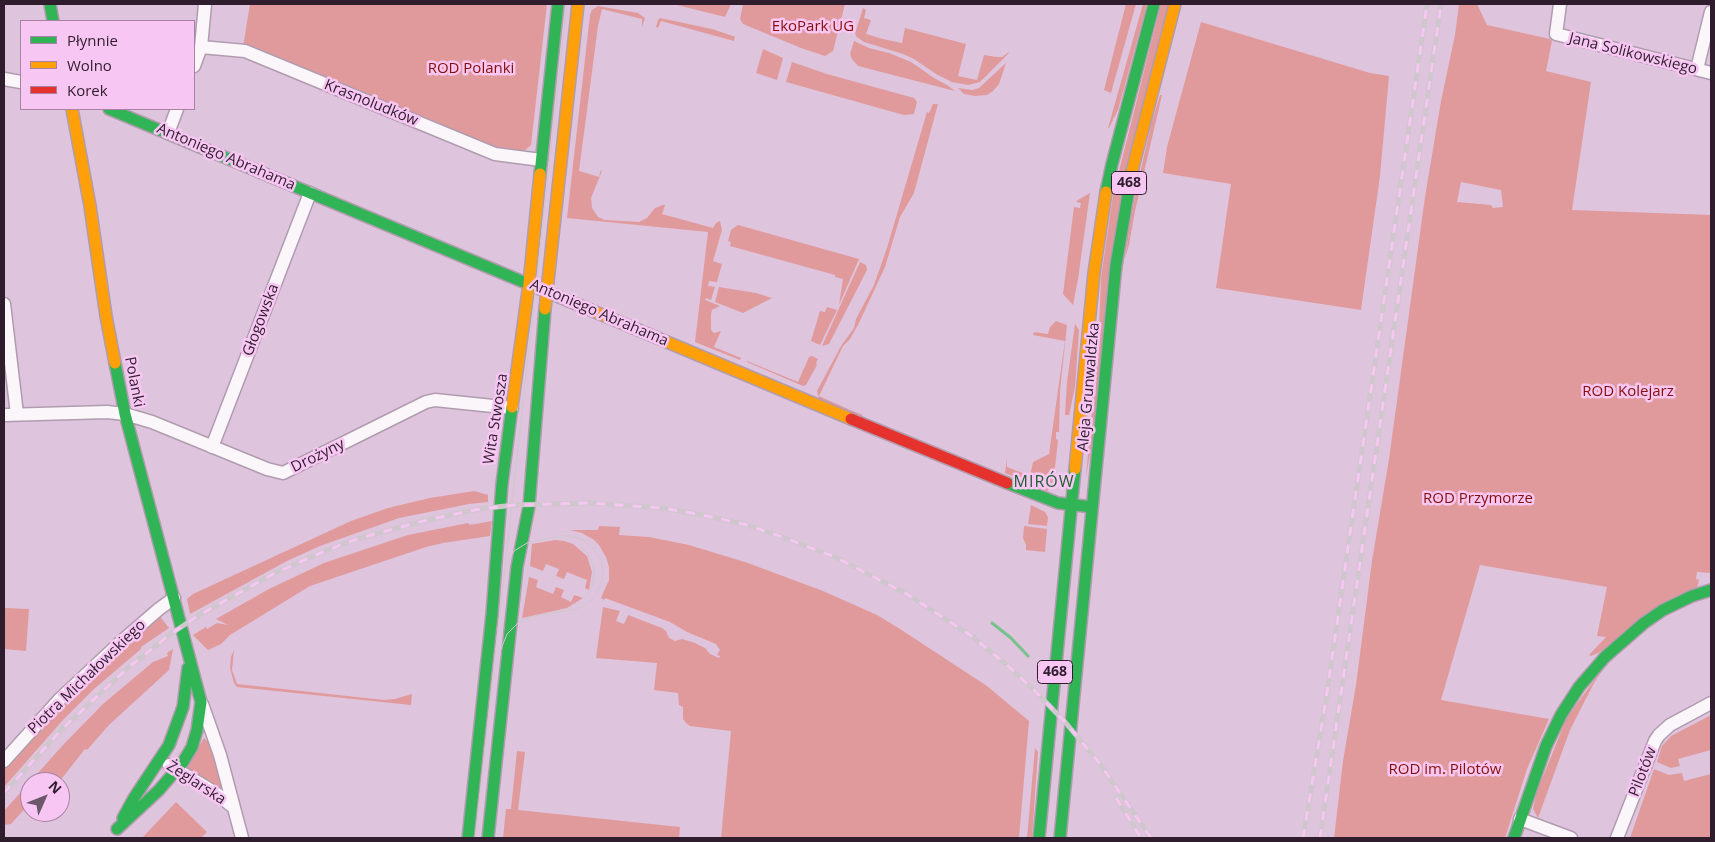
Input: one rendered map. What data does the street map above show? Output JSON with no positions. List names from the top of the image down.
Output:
{
  "streets": {
    "street": [
      "Jana Solikowskiego",
      "Krasnoludków",
      "Antoniego Abrahama",
      "468",
      "Głogowska",
      "Polanki",
      "Aleja Grunwaldzka",
      "Wita Stwosza",
      "Drożyny",
      "Piotra Michałowskiego",
      "Pilotów",
      "Żeglarska"
    ]
  },
  "crossings": [
    ["Krasnoludków", "Wita Stwosza"],
    ["Antoniego Abrahama", "Głogowska"],
    ["Antoniego Abrahama", "Aleja Grunwaldzka"],
    ["Antoniego Abrahama", "Wita Stwosza"],
    ["Głogowska", "Drożyny"],
    ["Polanki", "Drożyny"],
    ["Polanki", "Piotra Michałowskiego"],
    ["Polanki", "Żeglarska"],
    ["Wita Stwosza", "Drożyny"]
  ],
  "districts": ["MIRÓW"],
  "parks": [
    "EkoPark UG",
    "ROD Polanki",
    "ROD Kolejarz",
    "ROD Przymorze",
    "ROD im. Pilotów"
  ],
  "legend": ["Płynnie", "Wolno", "Korek"],
  "north": "top right"
}
